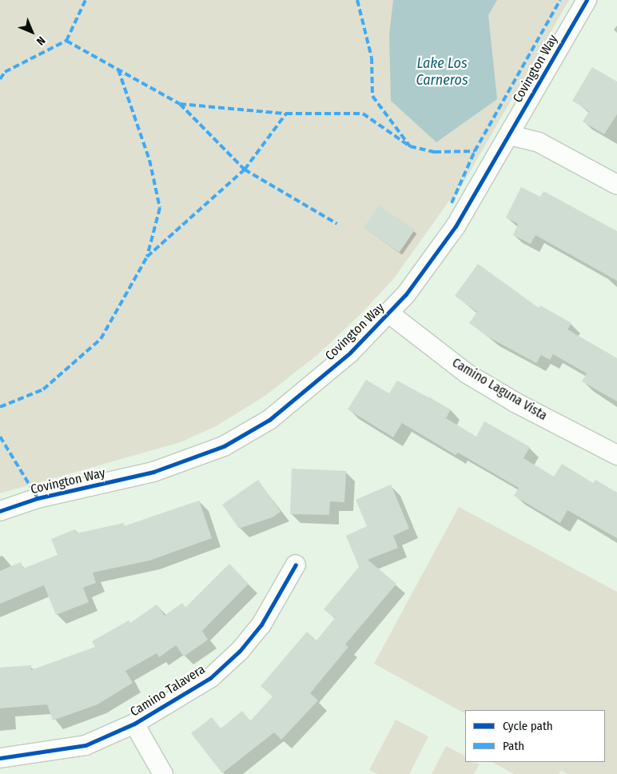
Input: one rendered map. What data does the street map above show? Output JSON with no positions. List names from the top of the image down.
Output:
{
  "streets": {
    "street": ["Covington Way", "Camino Laguna Vista", "Camino Talavera"]
  },
  "crossings": [
    ["Covington Way", "Camino Laguna Vista"]
  ],
  "water": ["Lake Los Carneros"],
  "legend": ["Cycle path", "Path"],
  "north": "bottom right"
}
